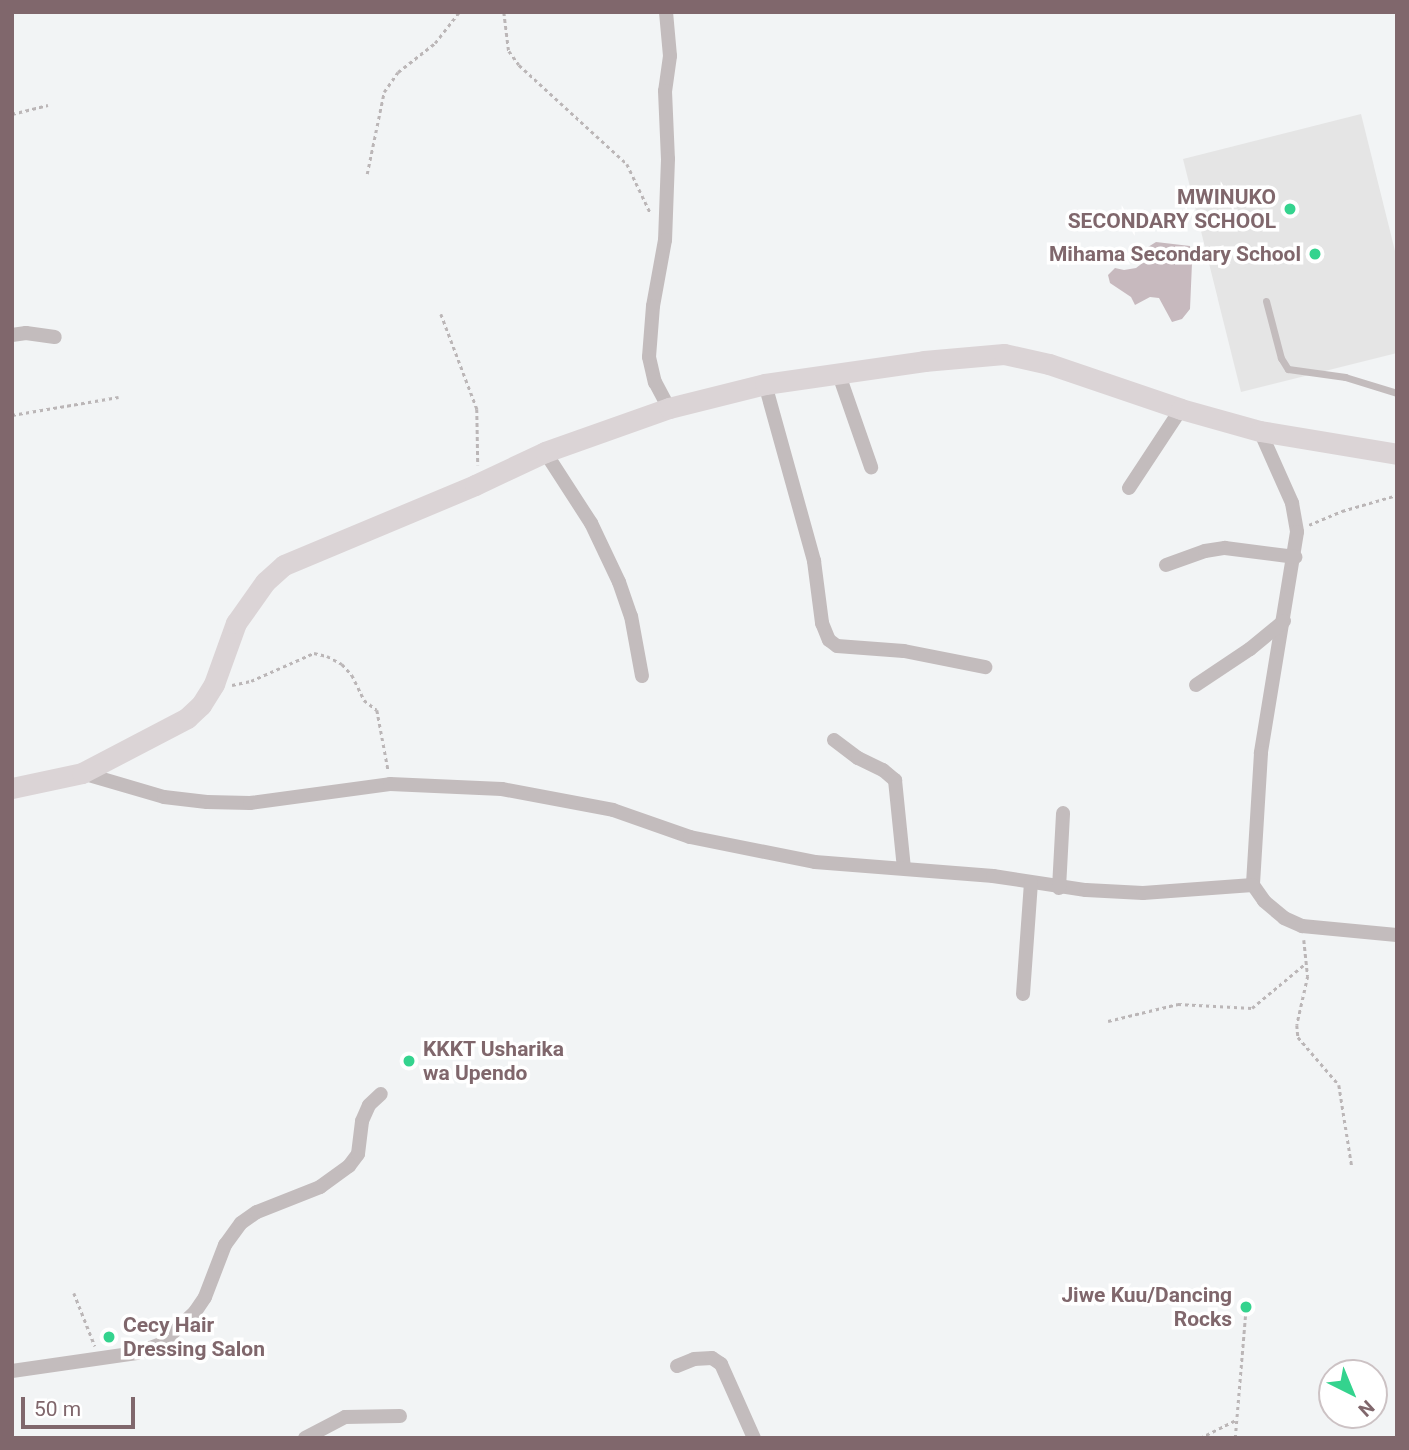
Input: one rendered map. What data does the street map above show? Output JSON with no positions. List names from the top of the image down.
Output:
{
  "places": [
    "MWINUKO SECONDARY SCHOOL",
    "Mihama Secondary School",
    "KKKT Usharika wa Upendo",
    "Jiwe Kuu/Dancing Rocks",
    "Cecy Hair Dressing Salon"
  ],
  "scale_bar": "50 m",
  "north": "bottom right"
}
